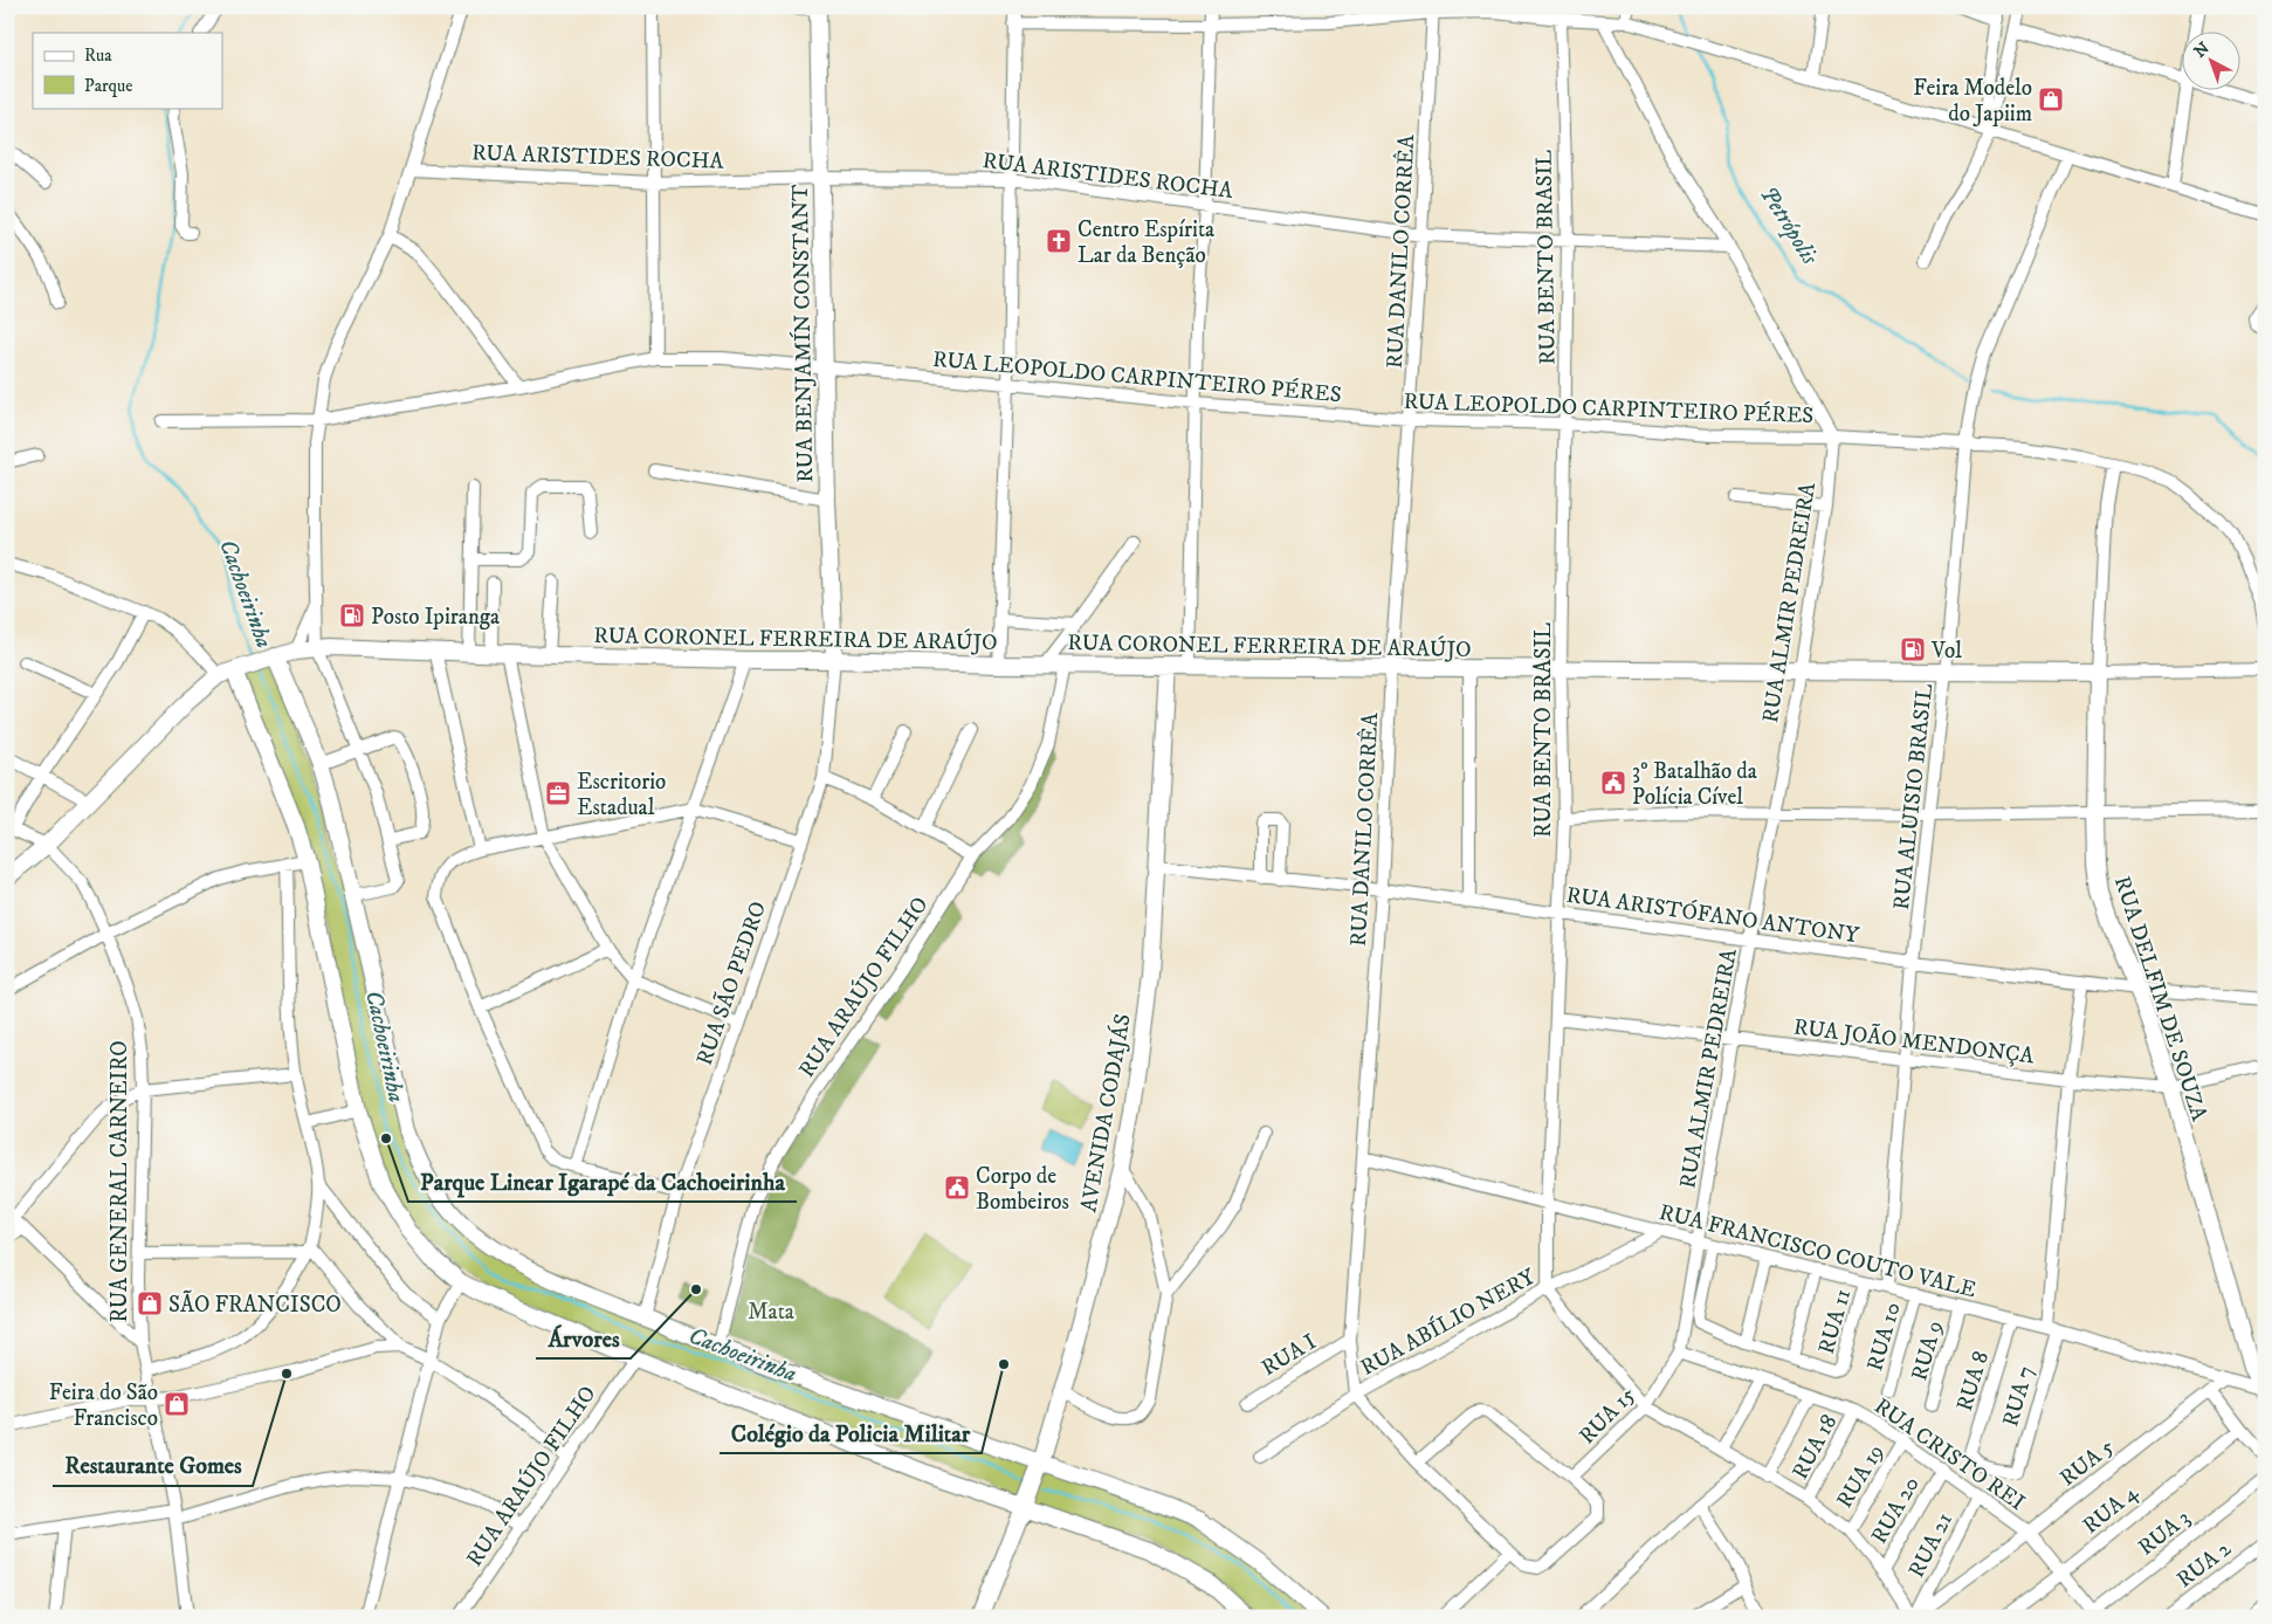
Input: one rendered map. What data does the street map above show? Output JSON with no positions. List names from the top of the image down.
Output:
{
  "streets": {
    "street": [
      "RUA ARISTIDES ROCHA",
      "RUA DANILO CORRÊA",
      "RUA BENTO BRASIL",
      "RUA BENJAMÍN CONSTANT",
      "RUA LEOPOLDO CARPINTEIRO PÉRES",
      "RUA ALMIR PEDREIRA",
      "RUA CORONEL FERREIRA DE ARAÚJO",
      "RUA ALUISIO BRASIL",
      "RUA ARISTÓFANO ANTONY",
      "RUA SÃO PEDRO",
      "RUA ARAÚJO FILHO",
      "RUA DELFIM DE SOUZA",
      "RUA JOÃO MENDONÇA",
      "AVENIDA CODAJÁS",
      "RUA GENERAL CARNEIRO",
      "RUA FRANCISCO COUTO VALE",
      "RUA ABÍLIO NERY",
      "RUA 11",
      "RUA 10",
      "RUA 9",
      "RUA I",
      "RUA 8",
      "RUA 7",
      "RUA 15",
      "RUA 18",
      "RUA CRISTO REI",
      "RUA 5",
      "RUA 19",
      "RUA 4",
      "RUA 20",
      "RUA 3",
      "RUA 21",
      "RUA 2"
    ]
  },
  "crossings": [
    ["RUA ARISTIDES ROCHA", "RUA DANILO CORRÊA"],
    ["RUA ARISTIDES ROCHA", "RUA BENTO BRASIL"],
    ["RUA ARISTIDES ROCHA", "RUA BENJAMÍN CONSTANT"],
    ["RUA DANILO CORRÊA", "RUA LEOPOLDO CARPINTEIRO PÉRES"],
    ["RUA DANILO CORRÊA", "RUA CORONEL FERREIRA DE ARAÚJO"],
    ["RUA DANILO CORRÊA", "RUA ARISTÓFANO ANTONY"],
    ["RUA DANILO CORRÊA", "RUA FRANCISCO COUTO VALE"],
    ["RUA DANILO CORRÊA", "RUA ABÍLIO NERY"],
    ["RUA DANILO CORRÊA", "RUA I"],
    ["RUA BENTO BRASIL", "RUA LEOPOLDO CARPINTEIRO PÉRES"],
    ["RUA BENTO BRASIL", "RUA CORONEL FERREIRA DE ARAÚJO"],
    ["RUA BENTO BRASIL", "RUA ARISTÓFANO ANTONY"],
    ["RUA BENTO BRASIL", "RUA JOÃO MENDONÇA"],
    ["RUA BENTO BRASIL", "RUA FRANCISCO COUTO VALE"],
    ["RUA BENTO BRASIL", "RUA ABÍLIO NERY"],
    ["RUA BENJAMÍN CONSTANT", "RUA LEOPOLDO CARPINTEIRO PÉRES"],
    ["RUA BENJAMÍN CONSTANT", "RUA CORONEL FERREIRA DE ARAÚJO"],
    ["RUA BENJAMÍN CONSTANT", "RUA SÃO PEDRO"],
    ["RUA LEOPOLDO CARPINTEIRO PÉRES", "RUA ALMIR PEDREIRA"],
    ["RUA LEOPOLDO CARPINTEIRO PÉRES", "RUA ALUISIO BRASIL"],
    ["RUA LEOPOLDO CARPINTEIRO PÉRES", "RUA DELFIM DE SOUZA"],
    ["RUA ALMIR PEDREIRA", "RUA CORONEL FERREIRA DE ARAÚJO"],
    ["RUA ALMIR PEDREIRA", "RUA ARISTÓFANO ANTONY"],
    ["RUA ALMIR PEDREIRA", "RUA JOÃO MENDONÇA"],
    ["RUA ALMIR PEDREIRA", "RUA FRANCISCO COUTO VALE"],
    ["RUA ALMIR PEDREIRA", "RUA 15"],
    ["RUA CORONEL FERREIRA DE ARAÚJO", "RUA ALUISIO BRASIL"],
    ["RUA CORONEL FERREIRA DE ARAÚJO", "RUA SÃO PEDRO"],
    ["RUA CORONEL FERREIRA DE ARAÚJO", "RUA ARAÚJO FILHO"],
    ["RUA CORONEL FERREIRA DE ARAÚJO", "RUA DELFIM DE SOUZA"],
    ["RUA CORONEL FERREIRA DE ARAÚJO", "AVENIDA CODAJÁS"],
    ["RUA ALUISIO BRASIL", "RUA ARISTÓFANO ANTONY"],
    ["RUA ALUISIO BRASIL", "RUA JOÃO MENDONÇA"],
    ["RUA ALUISIO BRASIL", "RUA FRANCISCO COUTO VALE"],
    ["RUA ARISTÓFANO ANTONY", "RUA DELFIM DE SOUZA"],
    ["RUA ARISTÓFANO ANTONY", "AVENIDA CODAJÁS"],
    ["RUA ARISTÓFANO ANTONY", "RUA 7"],
    ["RUA DELFIM DE SOUZA", "RUA JOÃO MENDONÇA"],
    ["RUA DELFIM DE SOUZA", "RUA FRANCISCO COUTO VALE"],
    ["RUA JOÃO MENDONÇA", "RUA 7"],
    ["RUA FRANCISCO COUTO VALE", "RUA ABÍLIO NERY"],
    ["RUA FRANCISCO COUTO VALE", "RUA 11"],
    ["RUA FRANCISCO COUTO VALE", "RUA 10"],
    ["RUA FRANCISCO COUTO VALE", "RUA 9"],
    ["RUA FRANCISCO COUTO VALE", "RUA 8"],
    ["RUA FRANCISCO COUTO VALE", "RUA 7"],
    ["RUA FRANCISCO COUTO VALE", "RUA 15"],
    ["RUA FRANCISCO COUTO VALE", "RUA 5"],
    ["RUA 8", "RUA 7"],
    ["RUA 15", "RUA CRISTO REI"],
    ["RUA 18", "RUA CRISTO REI"],
    ["RUA CRISTO REI", "RUA 5"],
    ["RUA CRISTO REI", "RUA 19"],
    ["RUA CRISTO REI", "RUA 4"],
    ["RUA CRISTO REI", "RUA 20"],
    ["RUA CRISTO REI", "RUA 3"],
    ["RUA CRISTO REI", "RUA 21"],
    ["RUA 5", "RUA 21"]
  ],
  "water": ["Petrópolis", "Cachoeirinha"],
  "parks": ["Mata"],
  "places": {
    "shop": ["Feira Modelo do Japiim", "SÃO FRANCISCO", "Feira do São Francisco"],
    "church": ["Centro Espírita Lar da Benção"],
    "fuel station": ["Posto Ipiranga", "Vol"],
    "public building": ["3º Batalhão da Polícia Cível", "Corpo de Bombeiros"],
    "office": ["Escritorio Estadual"],
    "other": [
      "Parque Linear Igarapé da Cachoeirinha",
      "Árvores",
      "Colégio da Policia Militar",
      "Restaurante Gomes"
    ]
  },
  "legend": ["Rua", "Parque"],
  "north": "top left"
}
